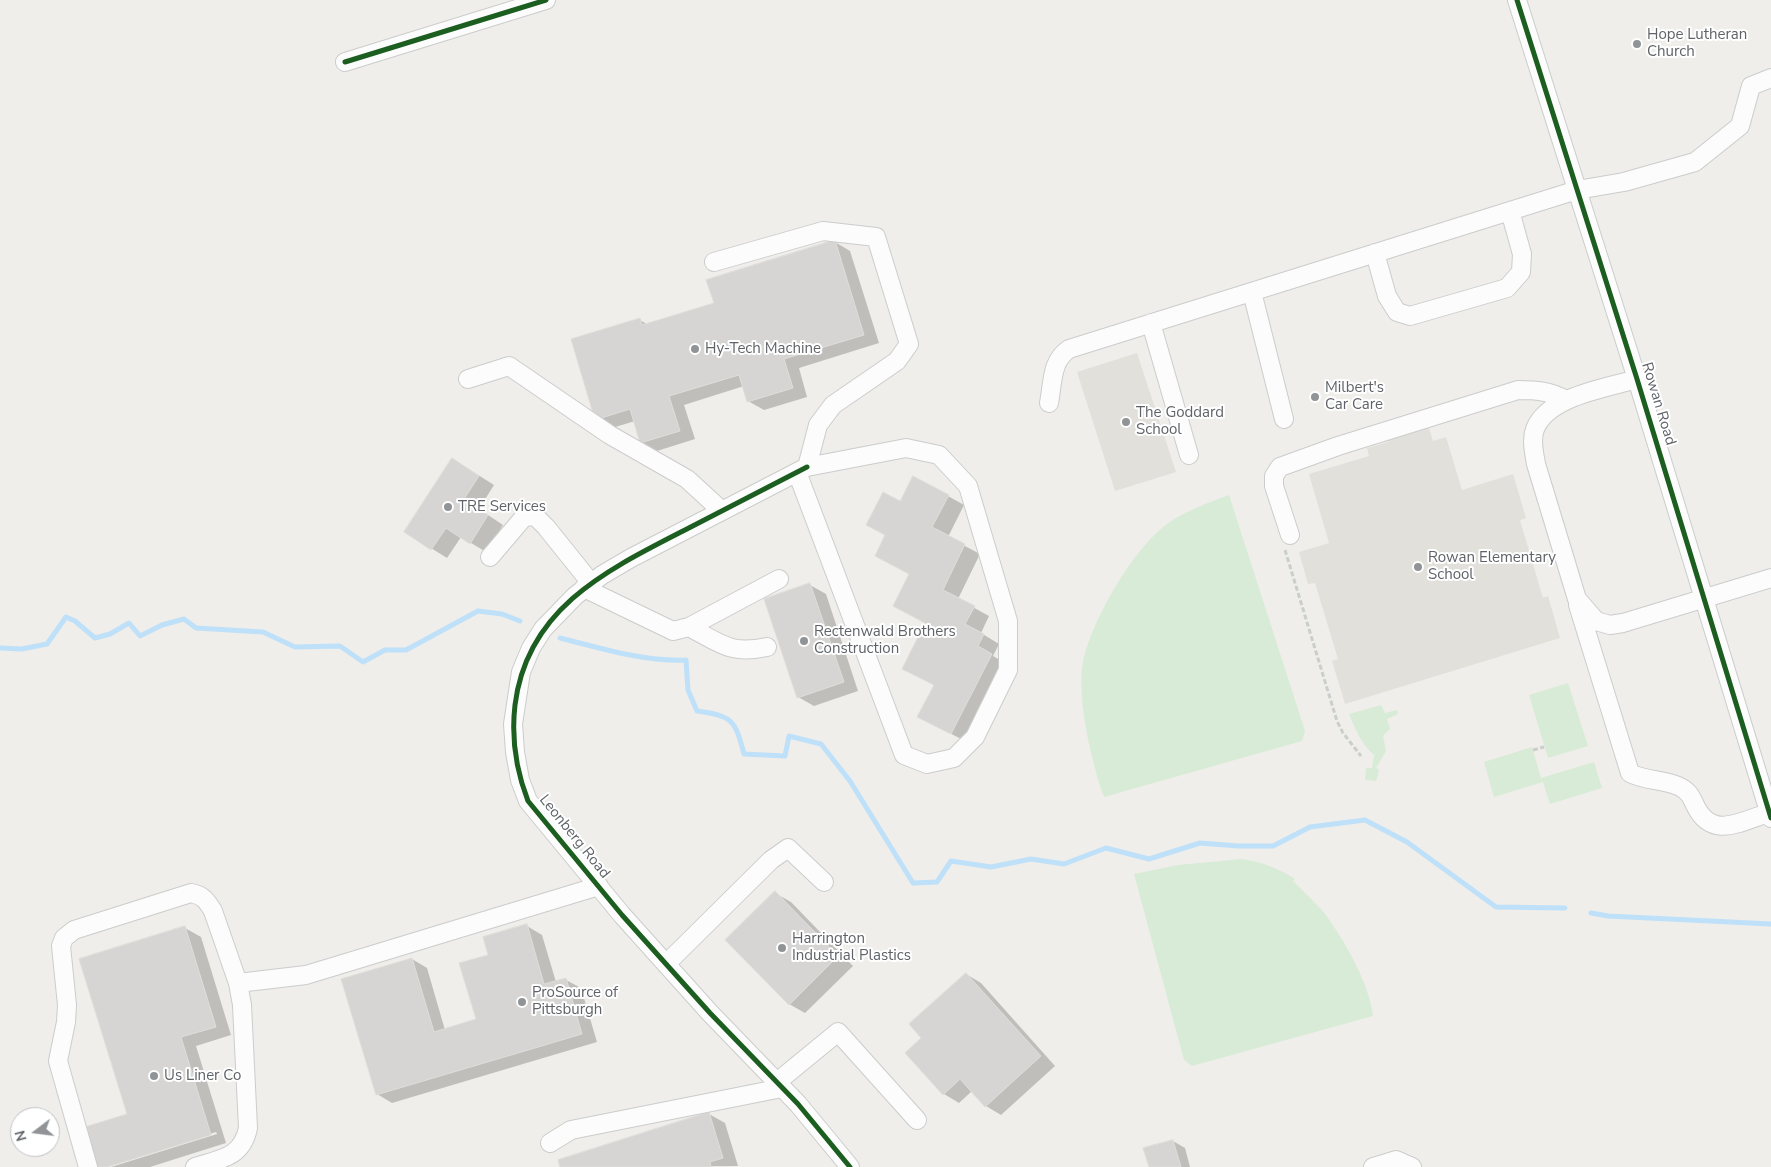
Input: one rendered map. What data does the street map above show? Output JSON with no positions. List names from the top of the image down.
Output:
{
  "streets": {
    "street": ["Rowan Road", "Leonberg Road"]
  },
  "places": [
    "Hope Lutheran Church",
    "Hy-Tech Machine",
    "Milbert's Car Care",
    "The Goddard School",
    "TRE Services",
    "Rowan Elementary School",
    "Rectenwald Brothers Construction",
    "Harrington Industrial Plastics",
    "ProSource of Pittsburgh",
    "Us Liner Co"
  ],
  "north": "left"
}
